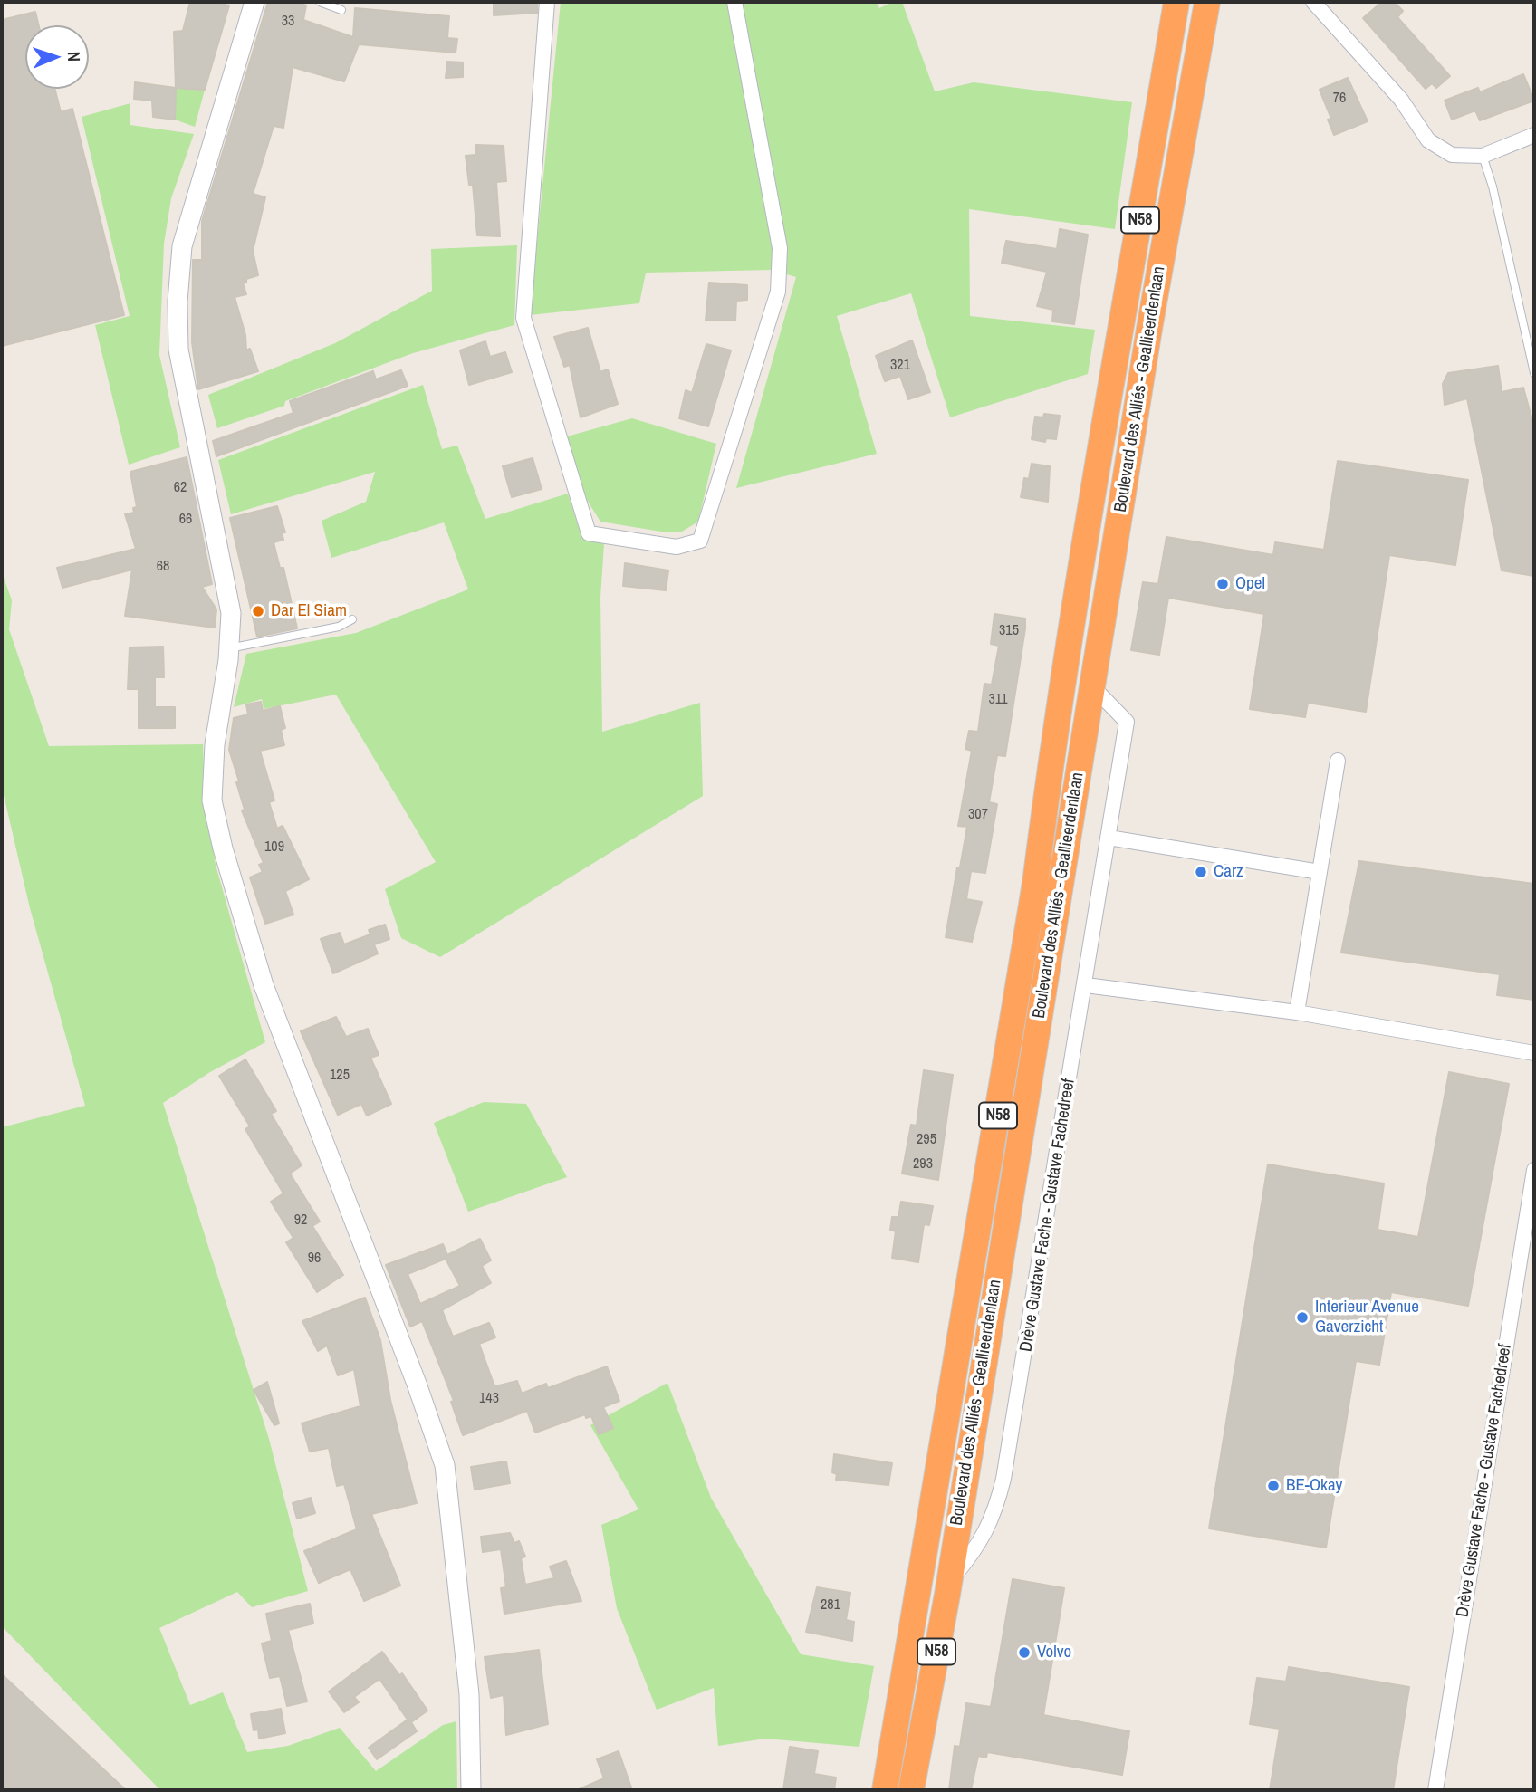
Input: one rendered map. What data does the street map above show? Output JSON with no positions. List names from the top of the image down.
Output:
{
  "streets": {
    "highway": ["N58", "Boulevard des Alliés - Geallieerdenlaan"],
    "street": ["Drève Gustave Fache - Gustave Fachedreef"]
  },
  "crossings": [
    ["Boulevard des Alliés - Geallieerdenlaan", "Drève Gustave Fache - Gustave Fachedreef"]
  ],
  "places": [
    "Opel",
    "Dar El Siam",
    "Carz",
    "Interieur Avenue Gaverzicht",
    "BE-Okay",
    "Volvo"
  ],
  "house_numbers": [
    "33",
    "76",
    "321",
    "62",
    "66",
    "68",
    "315",
    "311",
    "307",
    "109",
    "125",
    "295",
    "293",
    "92",
    "96",
    "143",
    "281"
  ],
  "north": "right"
}
